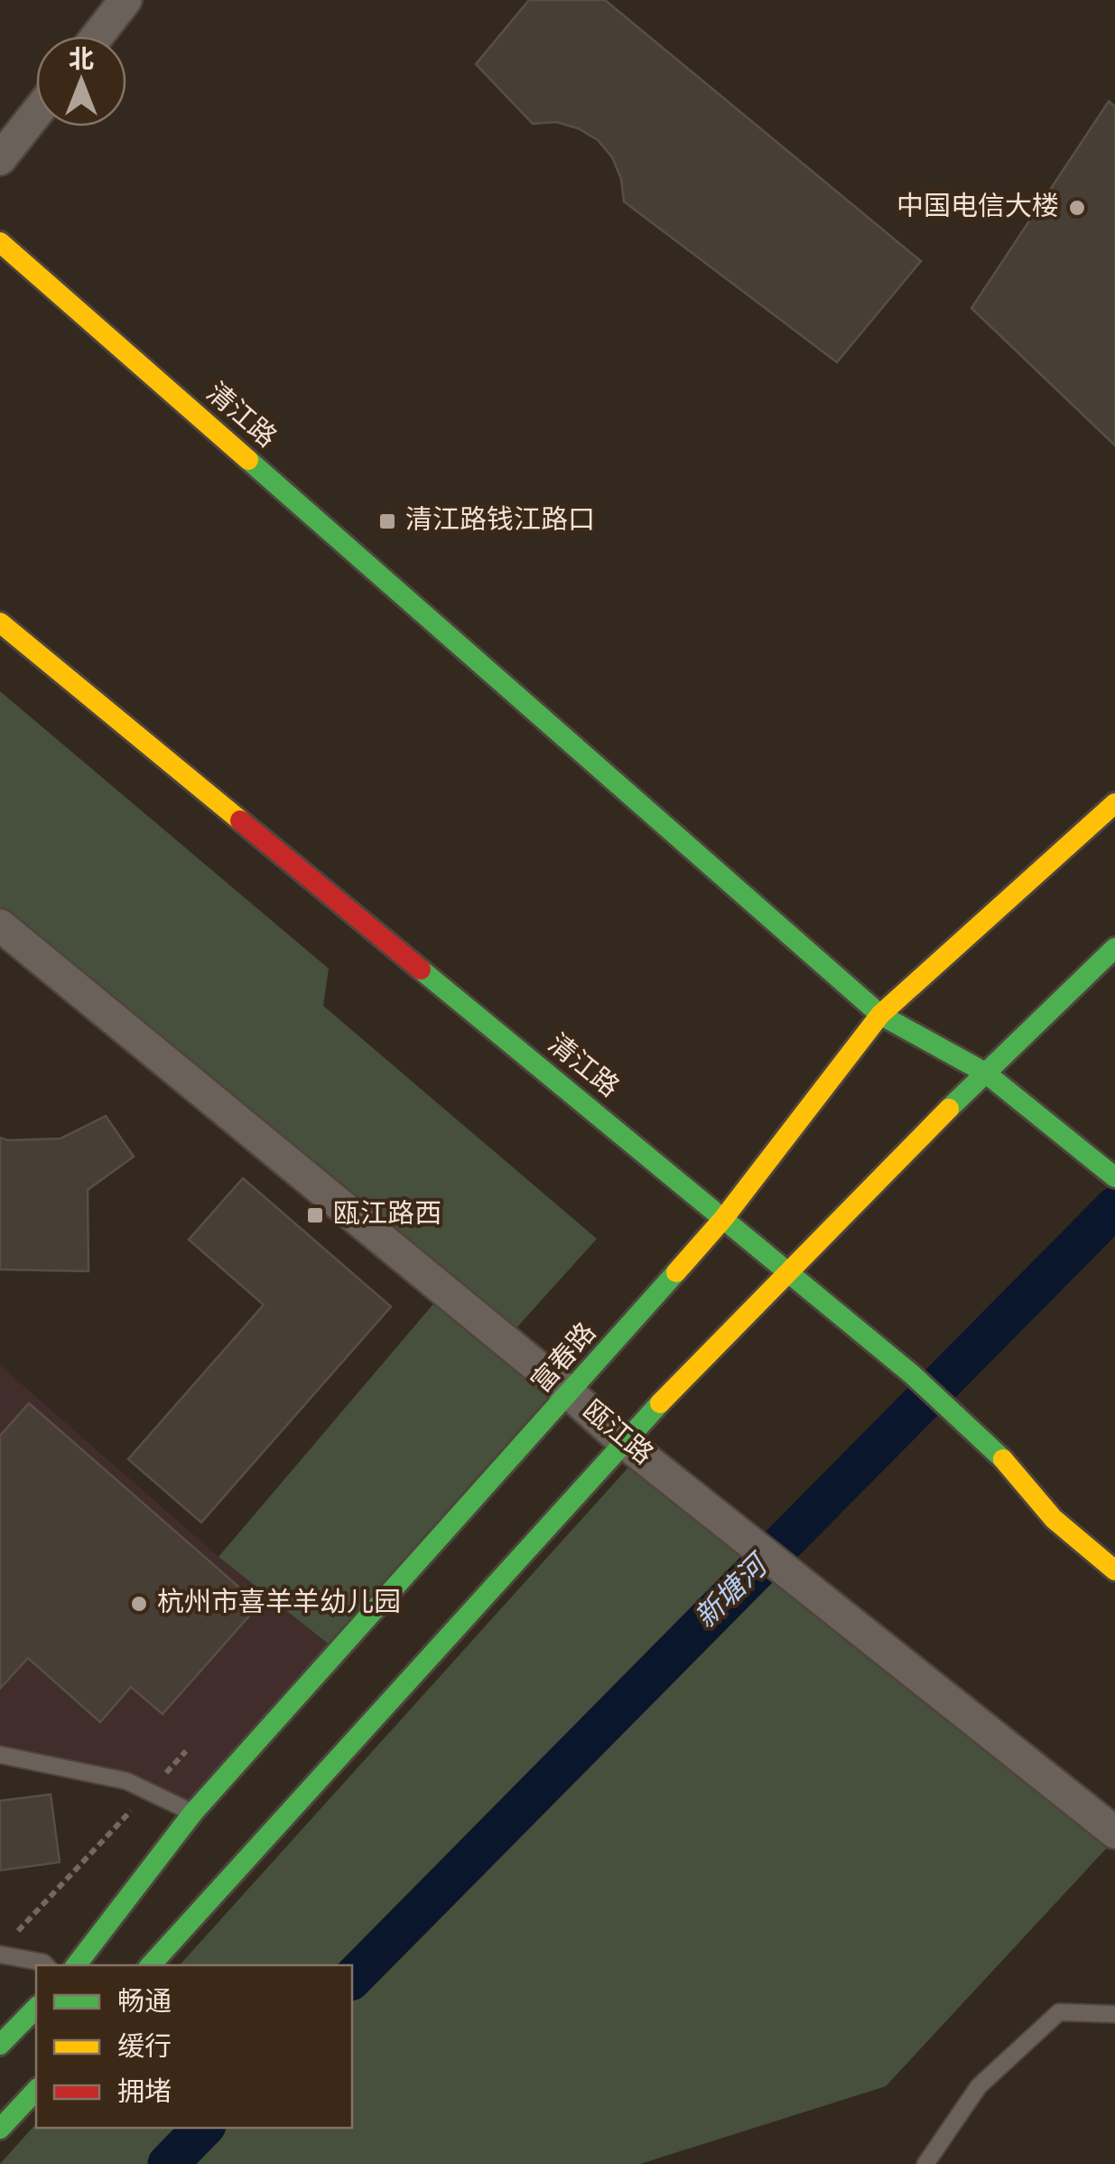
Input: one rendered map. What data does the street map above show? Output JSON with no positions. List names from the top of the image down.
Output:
{
  "streets": {
    "main road": ["清江路", "富春路"],
    "street": ["瓯江路"]
  },
  "crossings": [
    ["清江路", "富春路"],
    ["富春路", "瓯江路"]
  ],
  "water": ["新塘河"],
  "places": {
    "other": ["中国电信大楼", "杭州市喜羊羊幼儿园"],
    "transit": ["清江路钱江路口", "瓯江路西"]
  },
  "legend": ["畅通", "缓行", "拥堵"],
  "north": "top"
}
